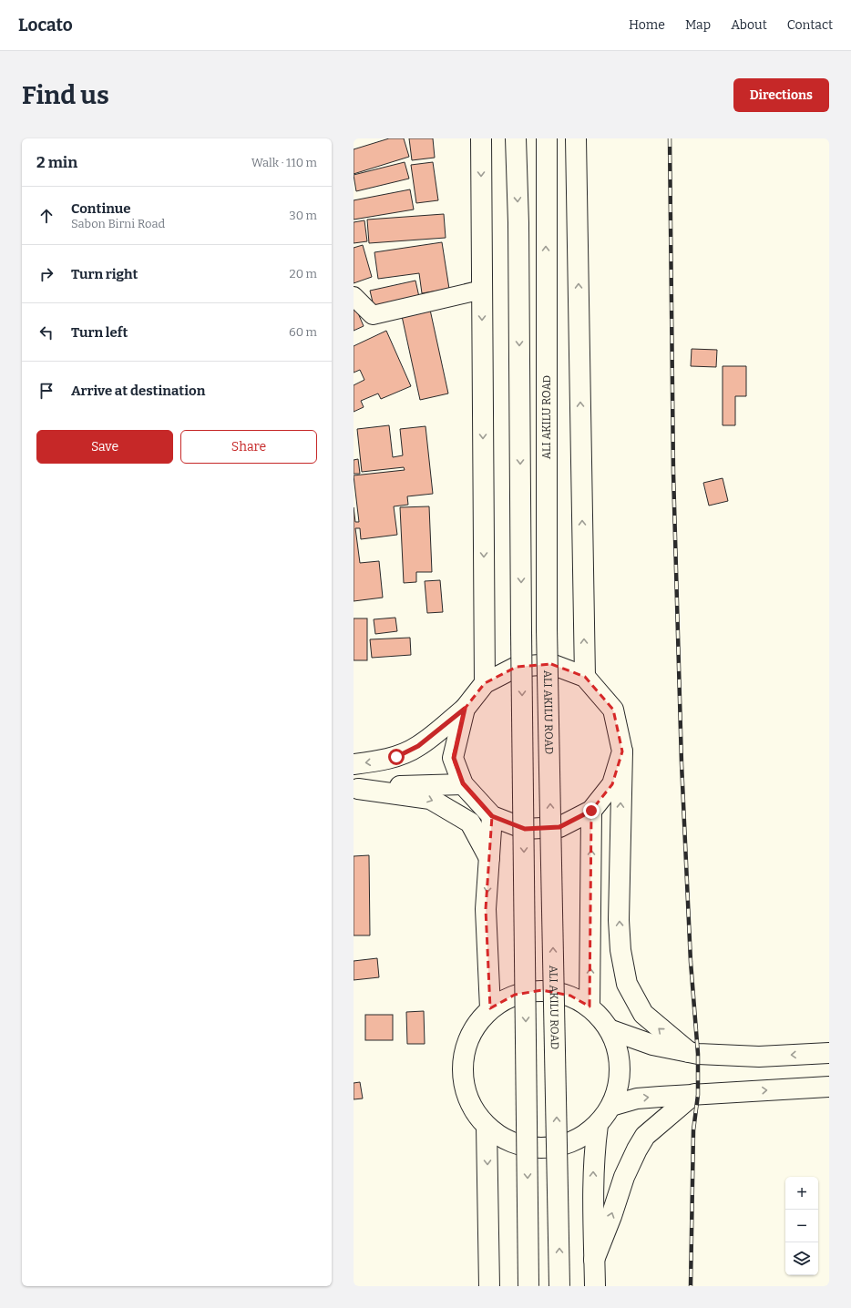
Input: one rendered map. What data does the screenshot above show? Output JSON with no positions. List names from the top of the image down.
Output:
{
  "streets": {
    "main road": ["ALI AKILU ROAD"]
  },
  "page": {
    "header": "Locato",
    "nav": [
      "Home",
      "Map",
      "About",
      "Contact"
    ],
    "buttons": [
      "Directions",
      ["Save", "Share"]
    ],
    "title": "Find us",
    "heading": ["2 min", "Walk · 110 m"],
    "list": [
      ["Continue", "Sabon Birni Road", "30 m"],
      ["Turn right", "20 m"],
      ["Turn left", "60 m"],
      "Arrive at destination"
    ],
    "map_buttons": ["+", "−"]
  }
}
